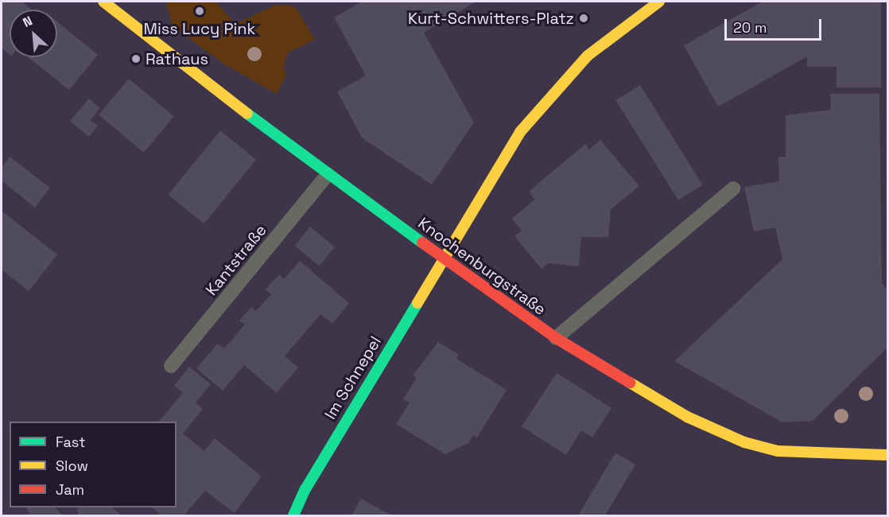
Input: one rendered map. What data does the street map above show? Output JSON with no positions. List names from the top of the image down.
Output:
{
  "streets": {
    "street": ["Knochenburgstraße", "Im Schnepel"],
    "lane": ["Kantstraße"]
  },
  "crossings": [
    ["Kantstraße", "Knochenburgstraße"],
    ["Knochenburgstraße", "Im Schnepel"]
  ],
  "places": ["Miss Lucy Pink", "Kurt-Schwitters-Platz", "Rathaus"],
  "legend": ["Fast", "Slow", "Jam"],
  "scale_bar": "20 m",
  "north": "top left"
}
